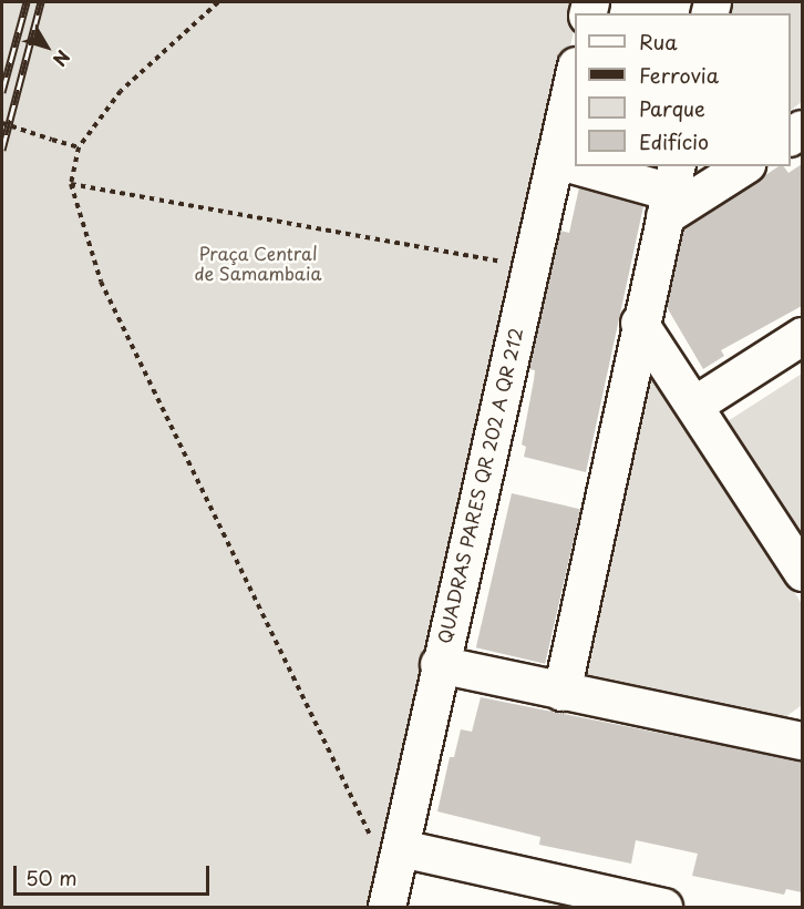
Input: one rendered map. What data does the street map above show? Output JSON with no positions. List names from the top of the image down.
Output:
{
  "streets": {
    "street": ["QUADRAS PARES QR 202 A QR 212"]
  },
  "parks": ["Praça Central de Samambaia"],
  "legend": [
    "Rua",
    "Ferrovia",
    "Parque",
    "Edifício"
  ],
  "scale_bar": "50 m",
  "north": "bottom right"
}
